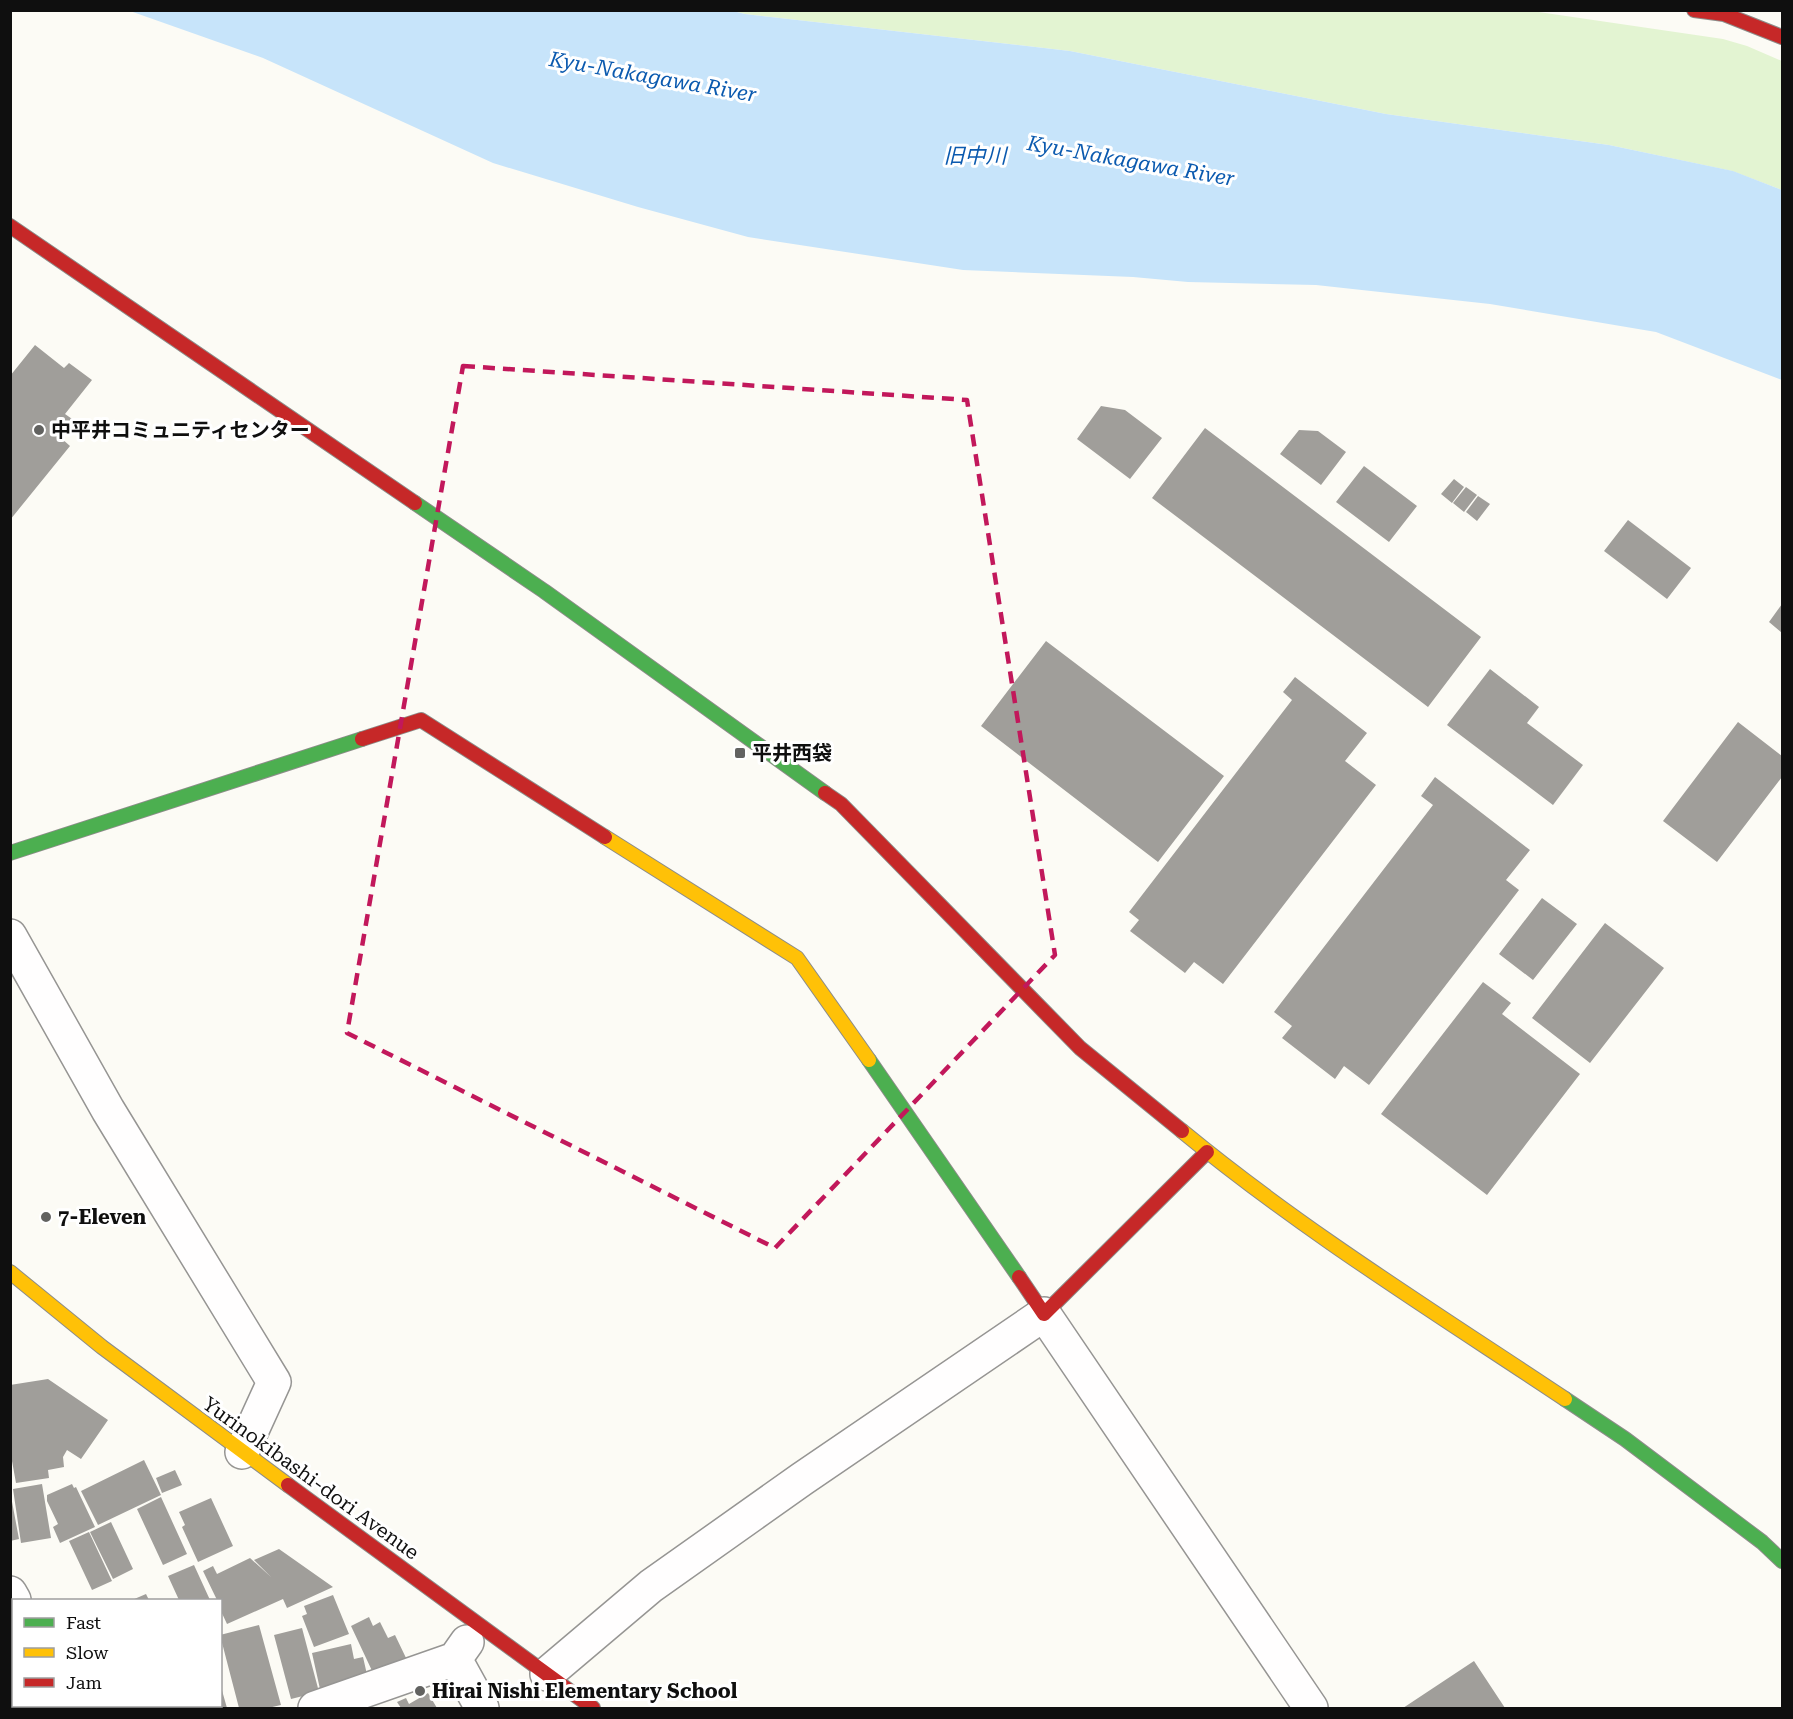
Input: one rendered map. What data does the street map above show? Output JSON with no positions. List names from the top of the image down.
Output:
{
  "streets": {
    "street": ["Yurinokibashi-dori Avenue"]
  },
  "water": ["Kyu-Nakagawa River", "旧中川"],
  "places": {
    "other": ["中平井コミュニティセンター", "7-Eleven", "Hirai Nishi Elementary School"],
    "transit": ["平井西袋"]
  },
  "legend": ["Fast", "Slow", "Jam"]
}
